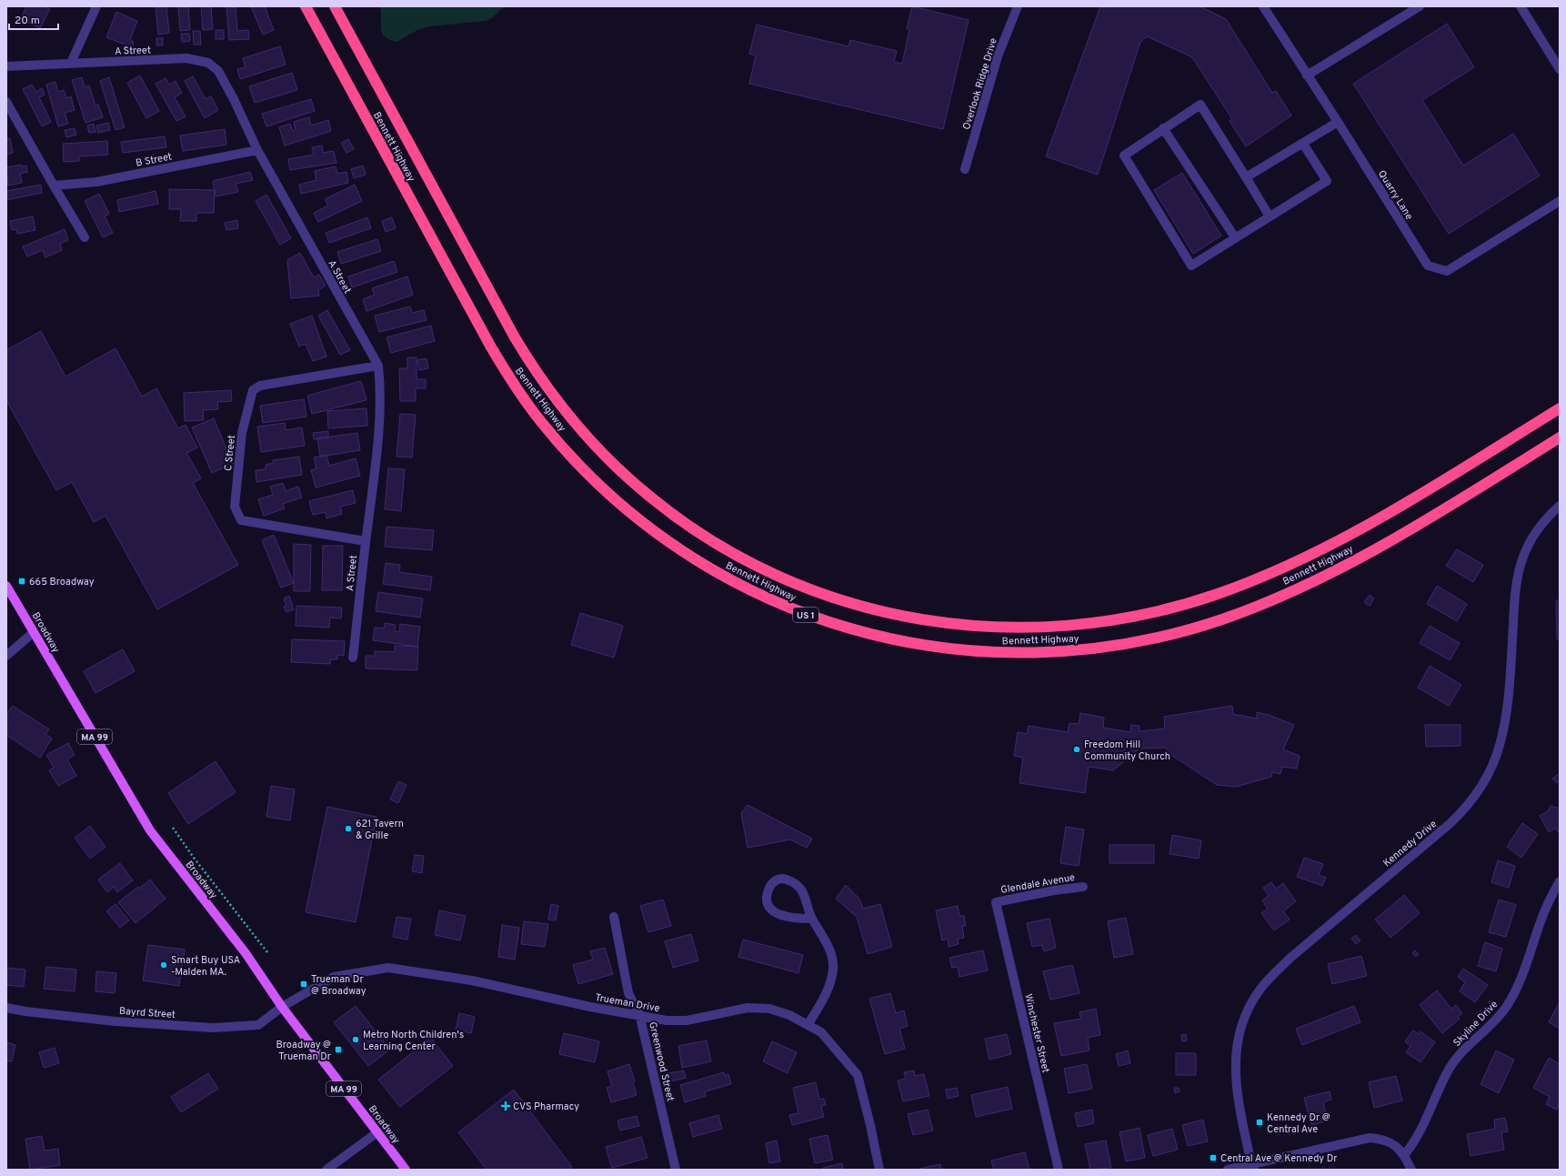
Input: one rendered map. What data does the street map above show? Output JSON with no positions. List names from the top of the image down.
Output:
{
  "streets": {
    "highway": ["Bennett Highway", "US 1"],
    "main road": ["Broadway", "MA 99"],
    "street": [
      "A Street",
      "Overlook Ridge Drive",
      "B Street",
      "Quarry Lane",
      "C Street",
      "Kennedy Drive",
      "Glendale Avenue",
      "Trueman Drive",
      "Bayrd Street",
      "Skyline Drive",
      "Winchester Street",
      "Greenwood Street"
    ]
  },
  "crossings": [
    ["A Street", "B Street"],
    ["A Street", "C Street"],
    ["Broadway", "Trueman Drive"],
    ["Broadway", "Bayrd Street"],
    ["Glendale Avenue", "Winchester Street"],
    ["Trueman Drive", "Bayrd Street"],
    ["Trueman Drive", "Greenwood Street"]
  ],
  "places": {
    "transit": [
      "665 Broadway",
      "Trueman Dr @ Broadway",
      "Broadway @ Trueman Dr",
      "Kennedy Dr @ Central Ave",
      "Central Ave @ Kennedy Dr"
    ],
    "other": [
      "Freedom Hill Community Church",
      "621 Tavern & Grille",
      "Smart Buy USA -Malden MA.",
      "Metro North Children's Learning Center"
    ],
    "health": ["CVS Pharmacy"]
  },
  "scale_bar": "20 m"
}
